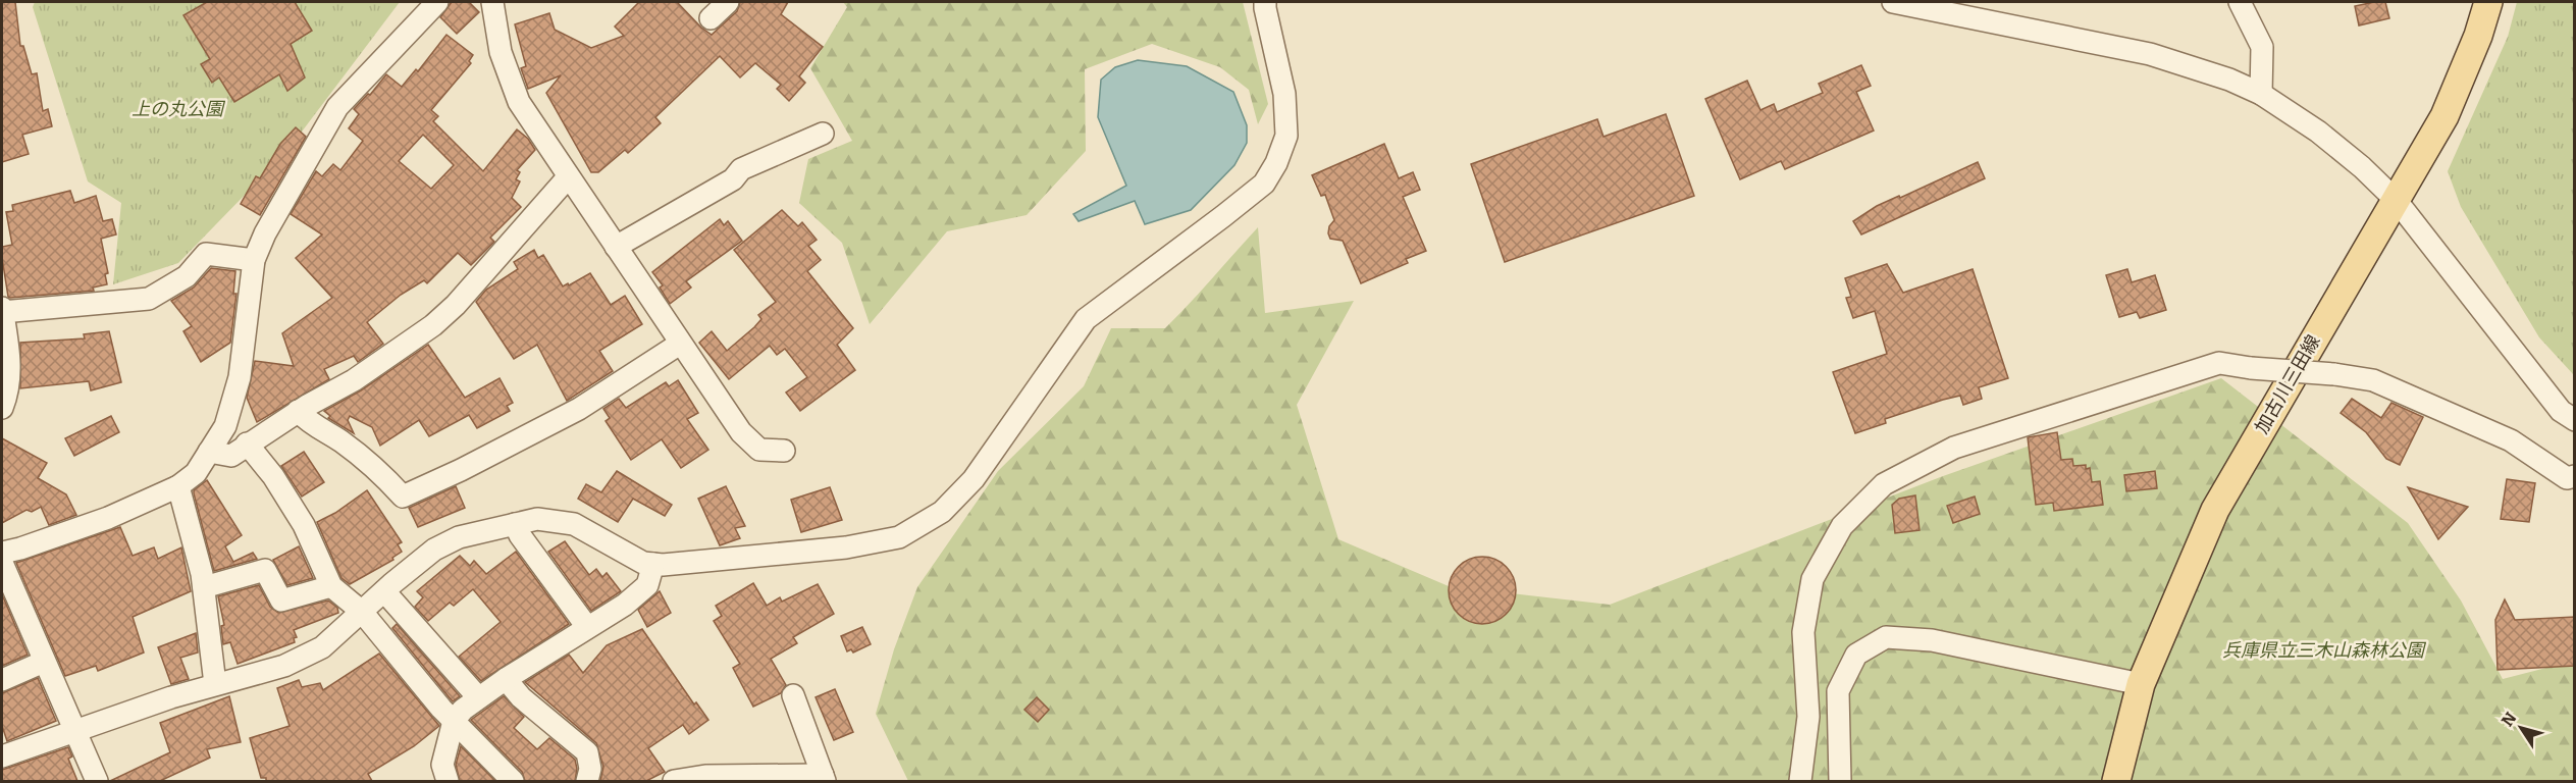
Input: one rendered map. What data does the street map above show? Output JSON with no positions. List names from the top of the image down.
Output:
{
  "streets": {
    "main road": ["加古川三田線"]
  },
  "parks": ["上の丸公園", "兵庫県立三木山森林公園"],
  "north": "top left"
}
